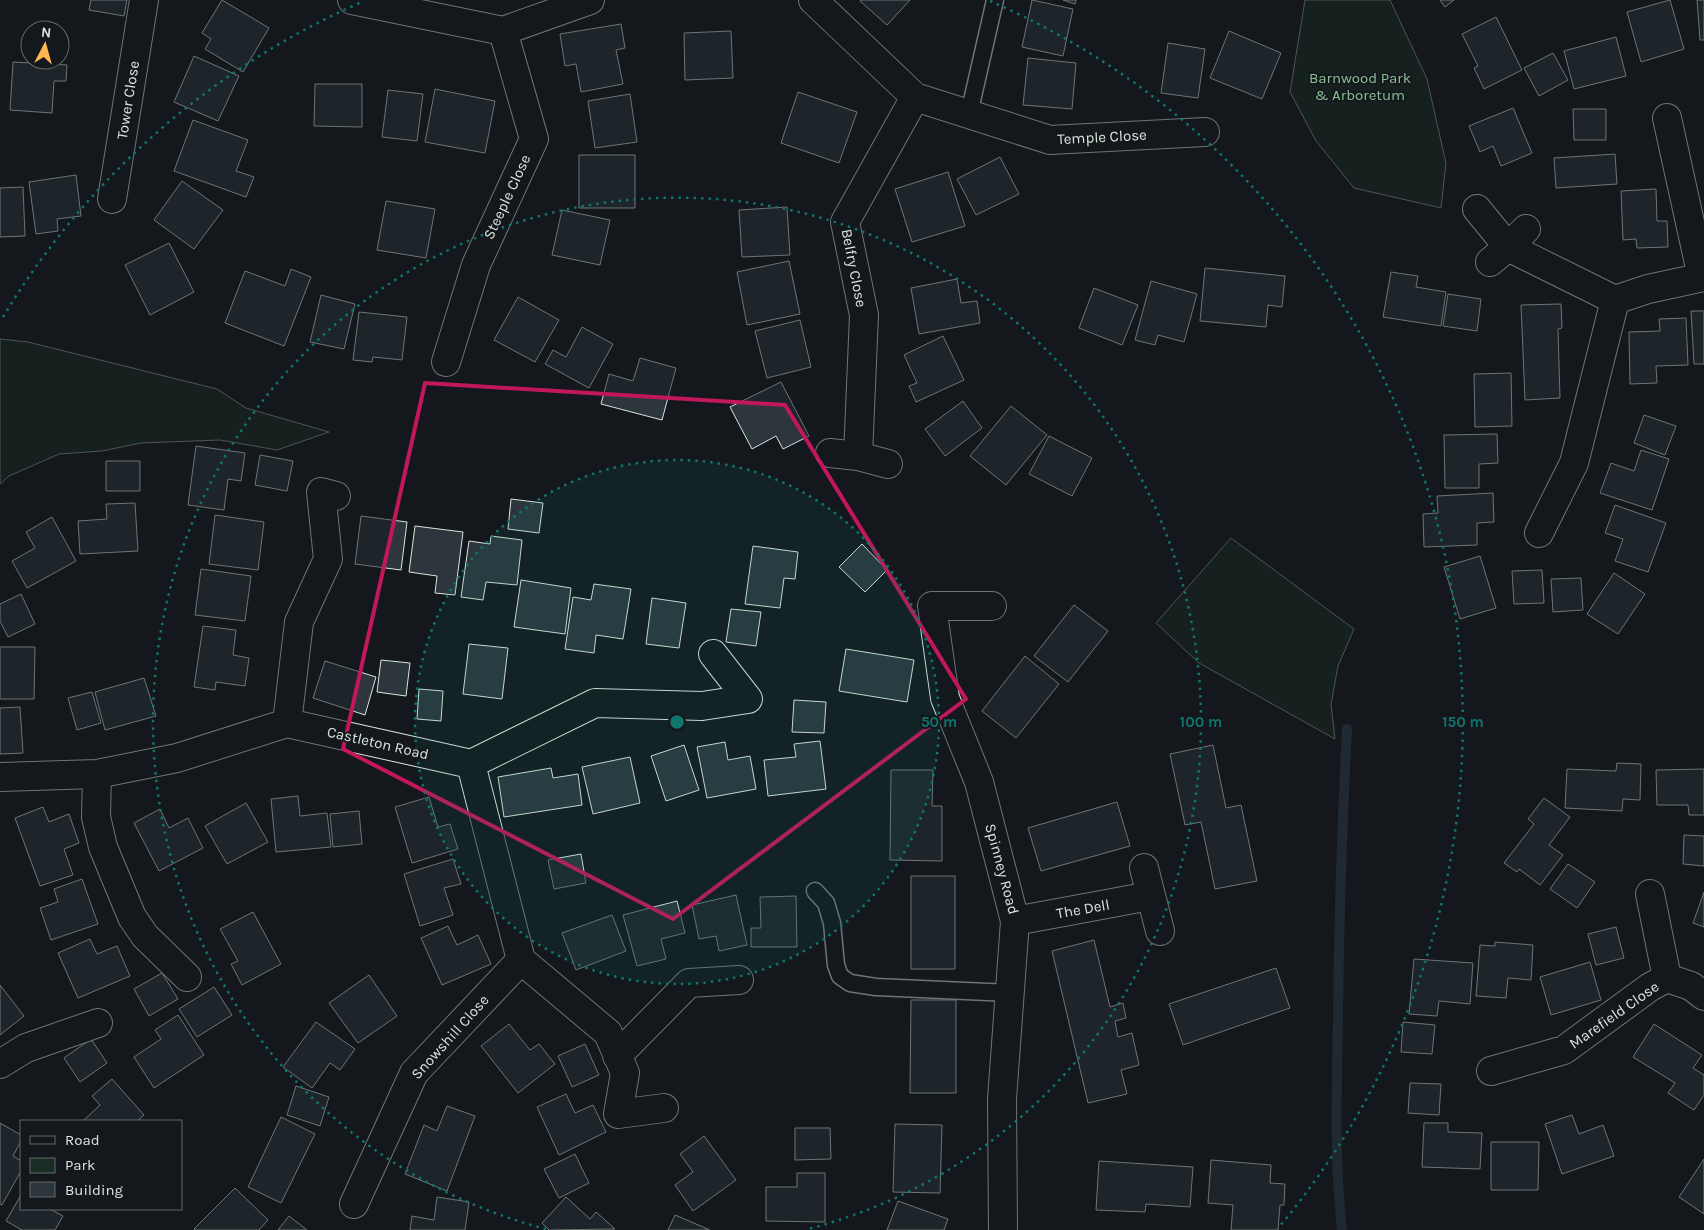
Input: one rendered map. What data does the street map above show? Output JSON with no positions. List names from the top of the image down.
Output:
{
  "streets": {
    "street": [
      "Tower Close",
      "Temple Close",
      "Steeple Close",
      "Belfry Close",
      "Castleton Road",
      "Spinney Road",
      "The Dell",
      "Marefield Close",
      "Snowshill Close"
    ]
  },
  "crossings": [
    ["Temple Close", "Belfry Close"],
    ["Spinney Road", "The Dell"]
  ],
  "parks": ["Barnwood Park & Arboretum"],
  "legend": ["Road", "Park", "Building"],
  "north": "top",
  "rings": ["50 m", "100 m", "150 m"]
}
